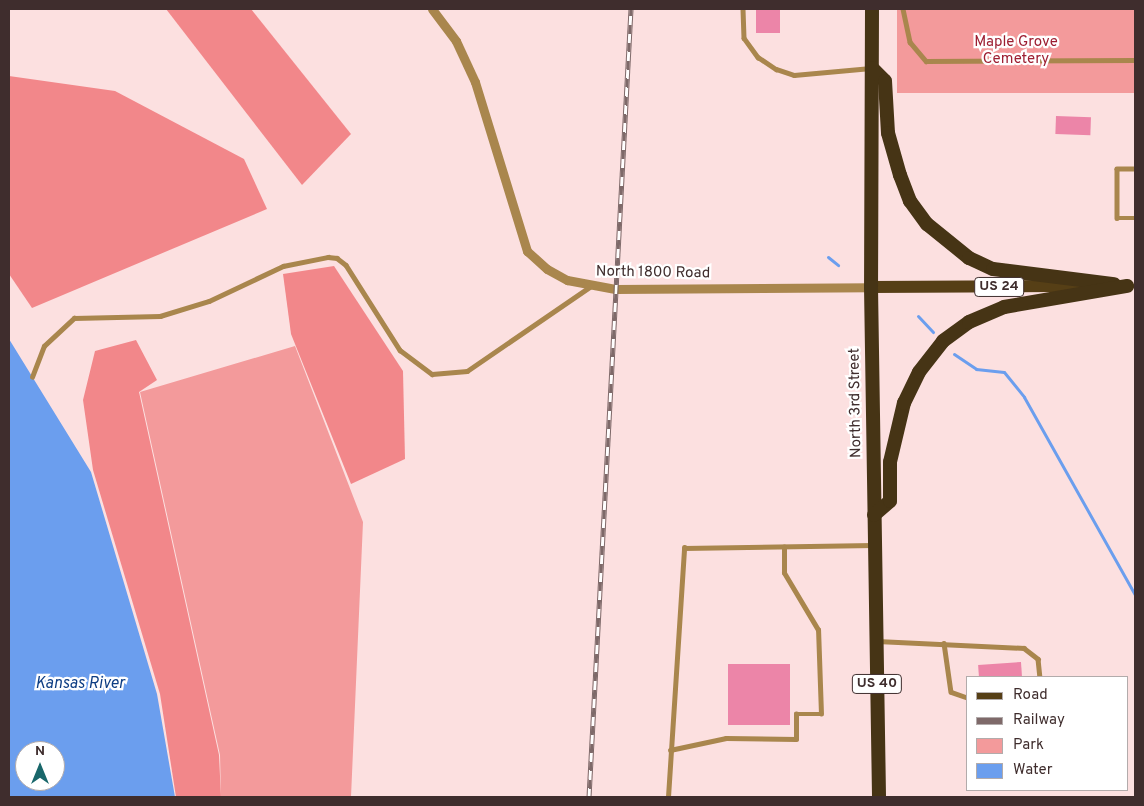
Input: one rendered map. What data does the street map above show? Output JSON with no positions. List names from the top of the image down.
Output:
{
  "streets": {
    "highway": ["North 3rd Street", "US 40"],
    "main road": ["US 24"],
    "street": ["North 1800 Road"]
  },
  "crossings": [
    ["North 1800 Road", "US 24"],
    ["North 1800 Road", "North 3rd Street"],
    ["US 24", "North 3rd Street"]
  ],
  "water": ["Kansas River"],
  "parks": ["Maple Grove Cemetery"],
  "legend": [
    "Road",
    "Railway",
    "Park",
    "Water"
  ],
  "north": "top"
}
